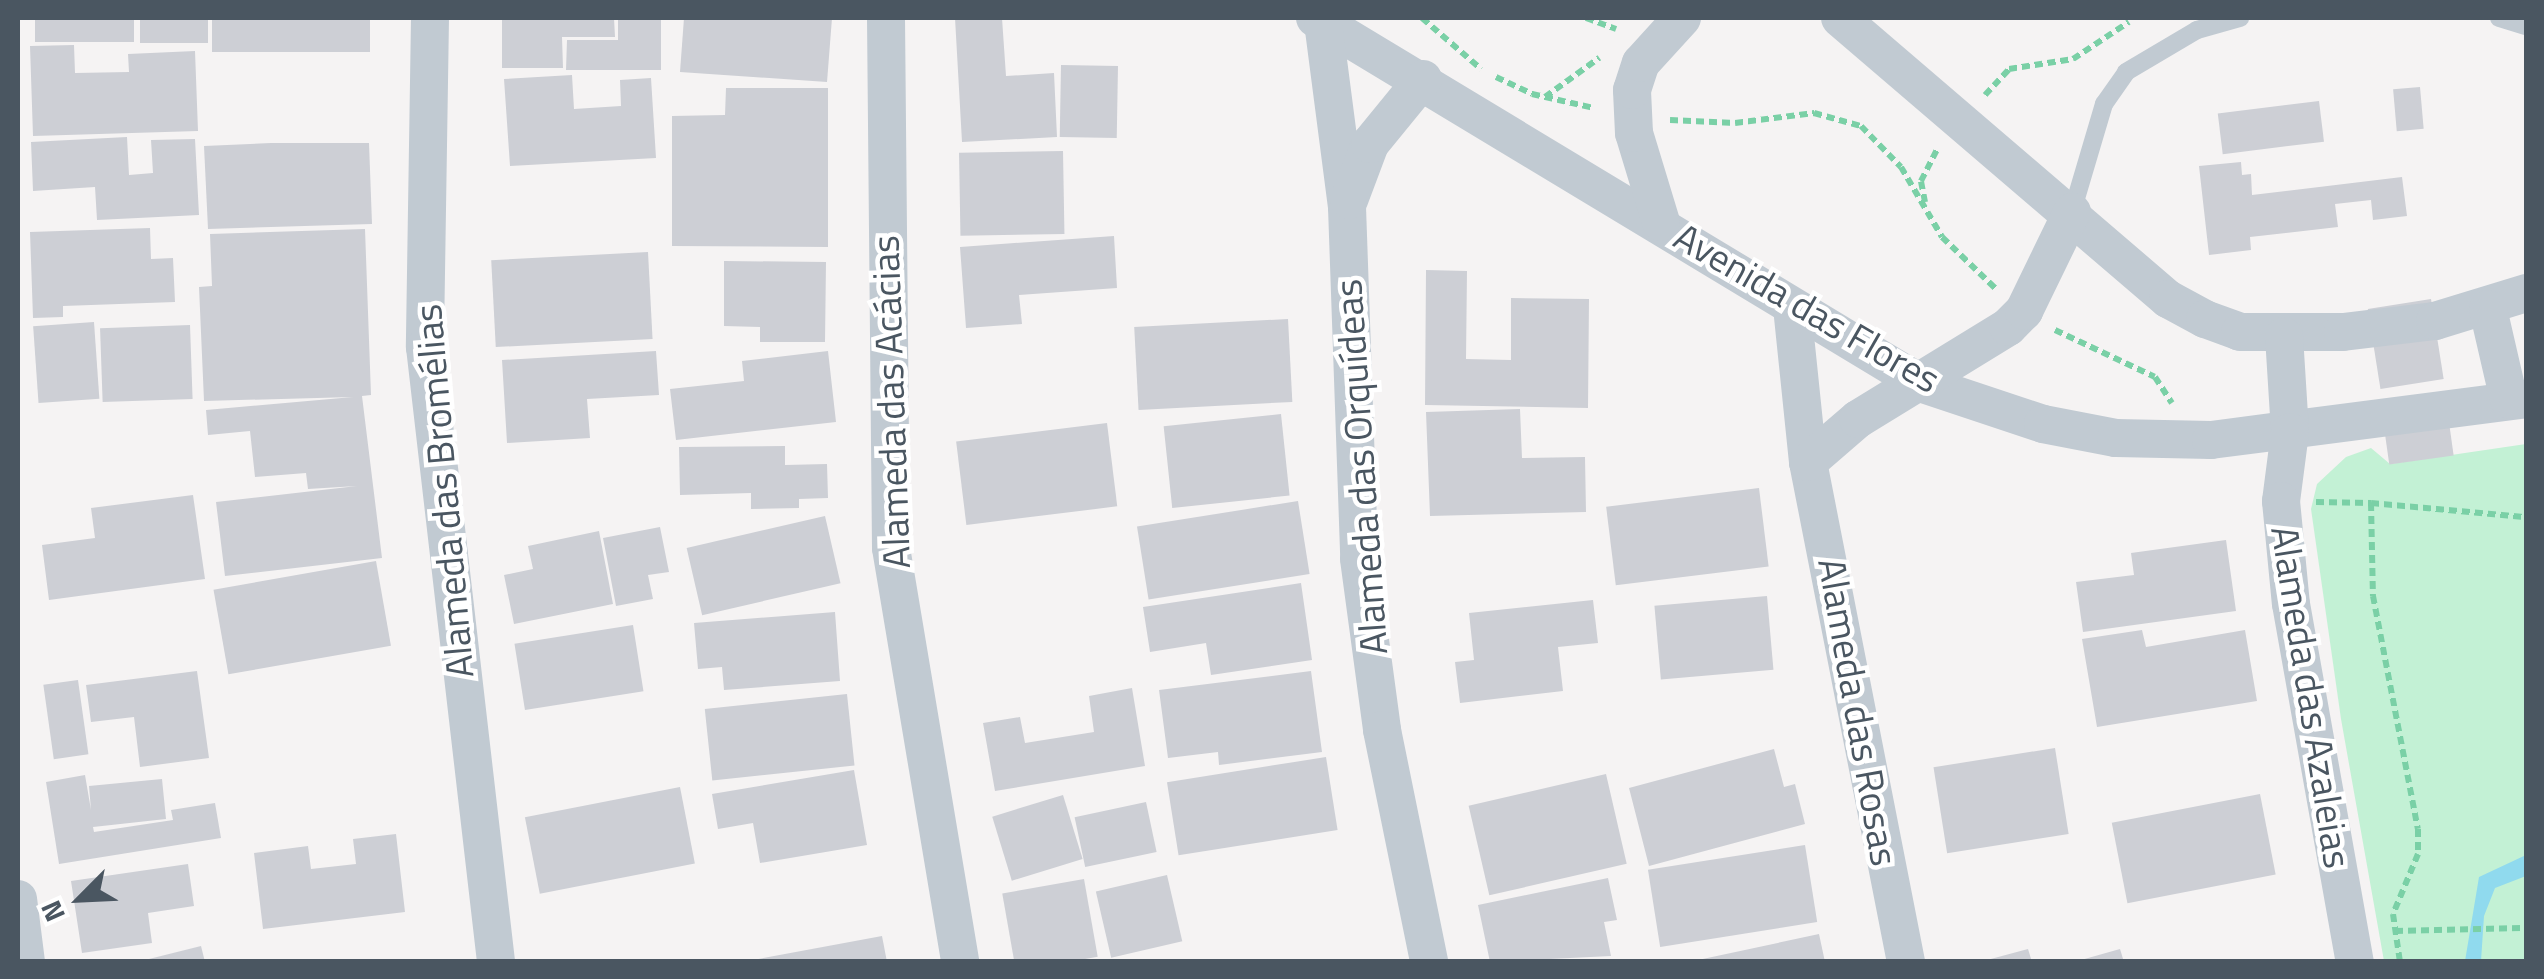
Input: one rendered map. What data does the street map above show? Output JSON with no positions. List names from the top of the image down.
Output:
{
  "streets": {
    "street": [
      "Avenida das Flores",
      "Alameda das Acácias",
      "Alameda das Orquídeas",
      "Alameda das Bromélias",
      "Alameda das Azaleias",
      "Alameda das Rosas"
    ]
  },
  "crossings": [
    ["Avenida das Flores", "Alameda das Orquídeas"],
    ["Avenida das Flores", "Alameda das Azaleias"],
    ["Avenida das Flores", "Alameda das Rosas"]
  ],
  "north": "bottom left"
}
